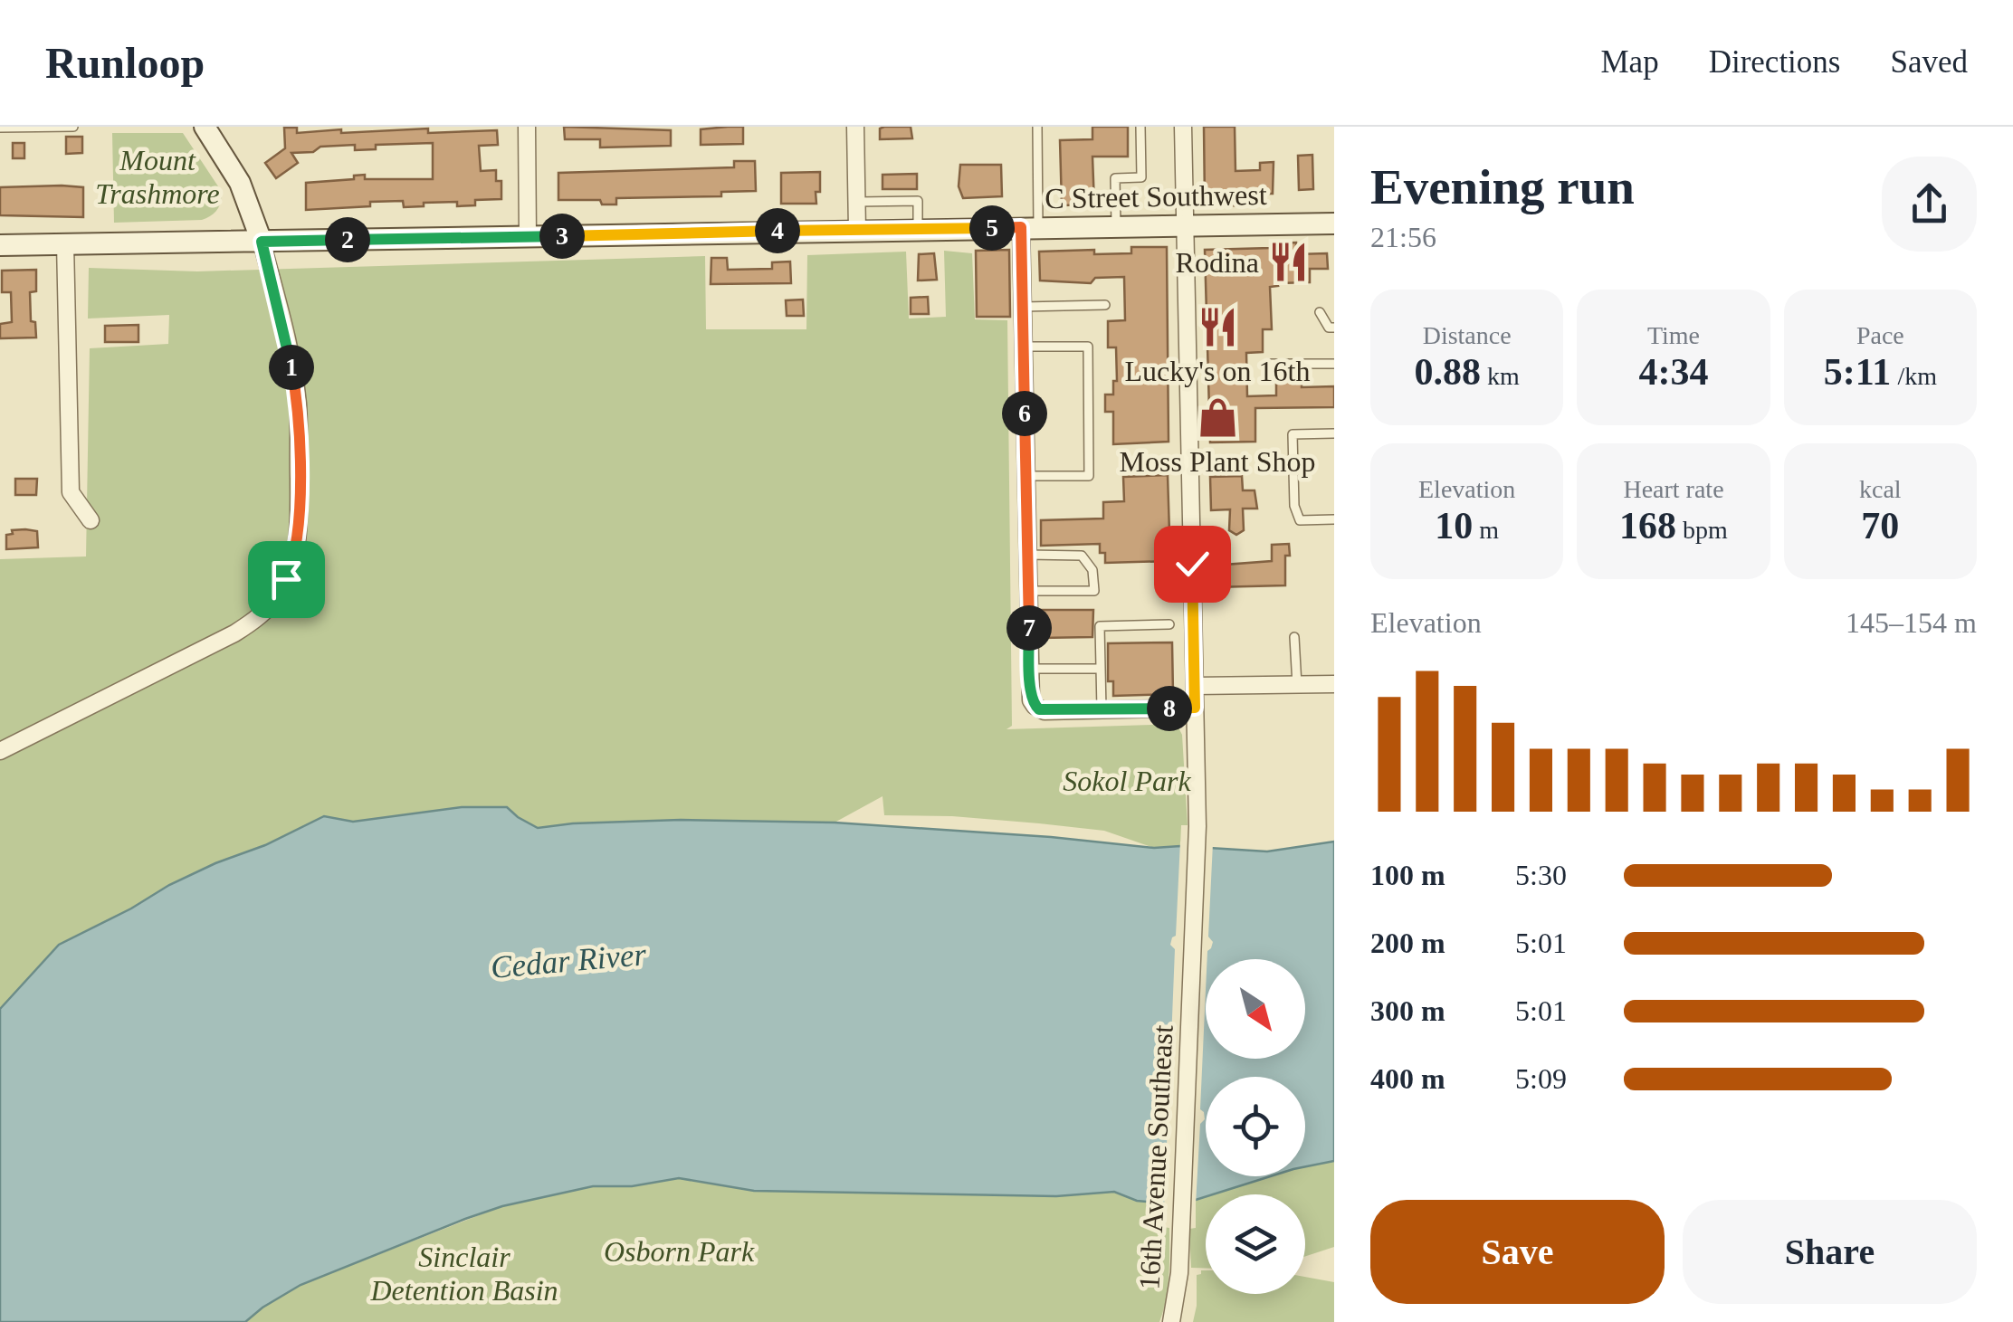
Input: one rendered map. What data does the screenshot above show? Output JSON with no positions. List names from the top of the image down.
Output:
{
  "streets": {
    "main road": ["C Street Southwest"],
    "street": ["16th Avenue Southeast"]
  },
  "crossings": [
    ["C Street Southwest", "16th Avenue Southeast"]
  ],
  "water": ["Cedar River"],
  "parks": [
    "Mount Trashmore",
    "Sokol Park",
    "Osborn Park",
    "Sinclair Detention Basin"
  ],
  "places": {
    "restaurant": ["Rodina", "Lucky's on 16th"],
    "shop": ["Moss Plant Shop"]
  },
  "north": "bottom right",
  "page": {
    "header": "Runloop",
    "nav": ["Map", "Directions", "Saved"],
    "heading": ["Evening run", "21:56"],
    "pins": [
      "5",
      "4",
      "3",
      "2",
      "1",
      "6",
      "7",
      "8"
    ],
    "stats": [
      ["Distance", "0.88 km"],
      ["Time", "4:34"],
      ["Pace", "5:11 /km"],
      ["Elevation", "10 m"],
      ["Heart rate", "168 bpm"],
      ["kcal", "70"]
    ],
    "chart": ["Elevation", "145–154 m"],
    "list": [
      {
        "name": "100 m",
        "note": "5:30"
      },
      {
        "name": "200 m",
        "note": "5:01"
      },
      {
        "name": "300 m",
        "note": "5:01"
      },
      {
        "name": "400 m",
        "note": "5:09"
      }
    ],
    "buttons": ["Save", "Share"]
  }
}
